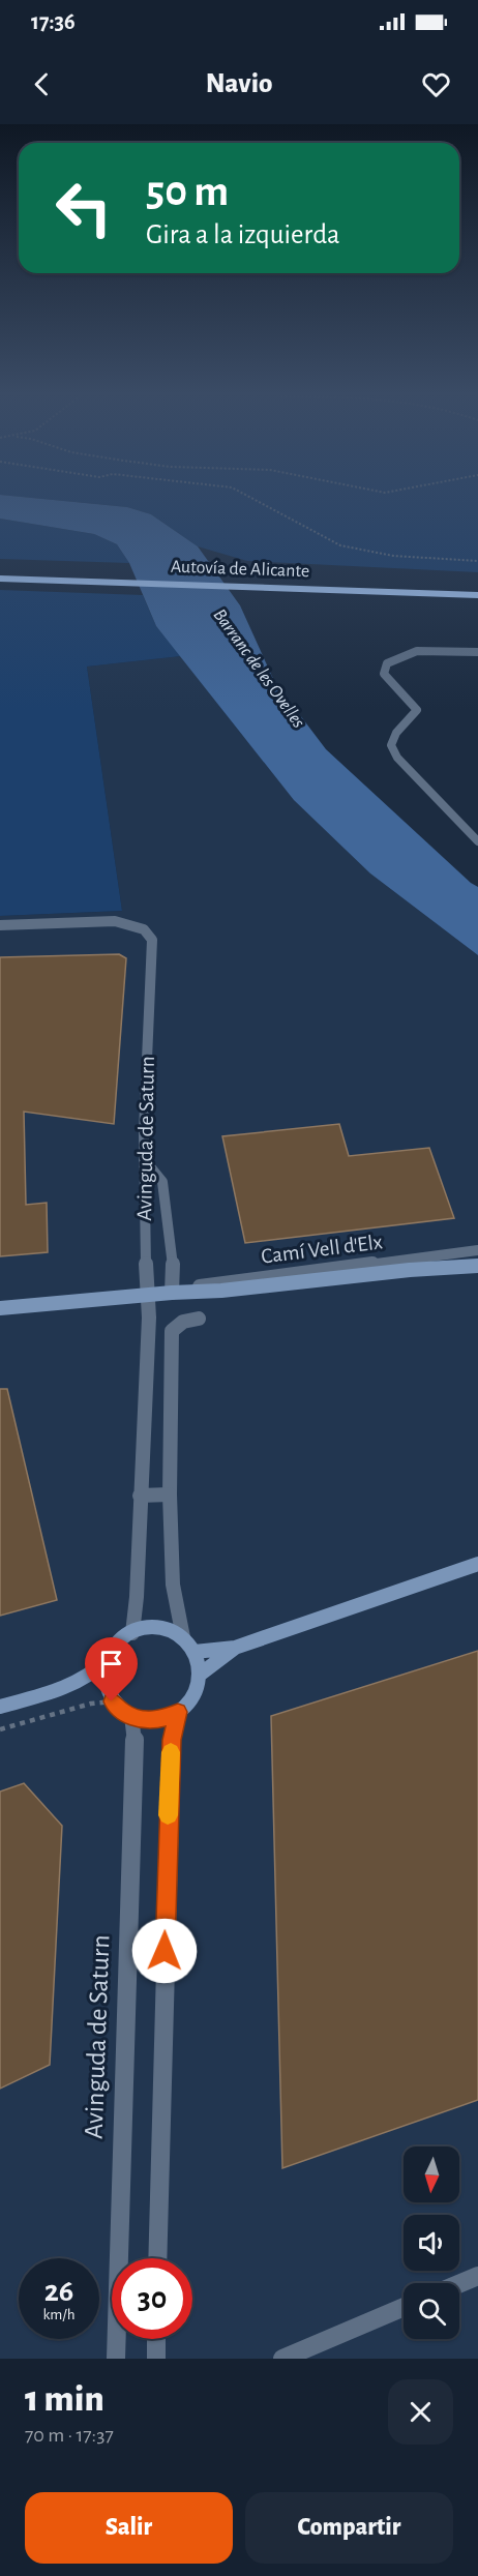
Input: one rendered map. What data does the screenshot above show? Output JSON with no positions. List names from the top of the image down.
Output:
{
  "streets": {
    "highway": ["Autovía de Alicante"],
    "main road": ["Camí Vell d'Elx"],
    "street": ["Avinguda de Saturn"]
  },
  "crossings": [
    ["Avinguda de Saturn", "Camí Vell d'Elx"]
  ],
  "water": ["Barranc de les Ovelles"],
  "north": "bottom",
  "page": {
    "status": "17:36",
    "header": "Navio",
    "turn": ["50 m", "Gira a la izquierda"],
    "speed": "26 km/h",
    "limit": "30",
    "heading": ["1 min", "70 m · 17:37"],
    "buttons": ["Salir", "Compartir"]
  }
}
